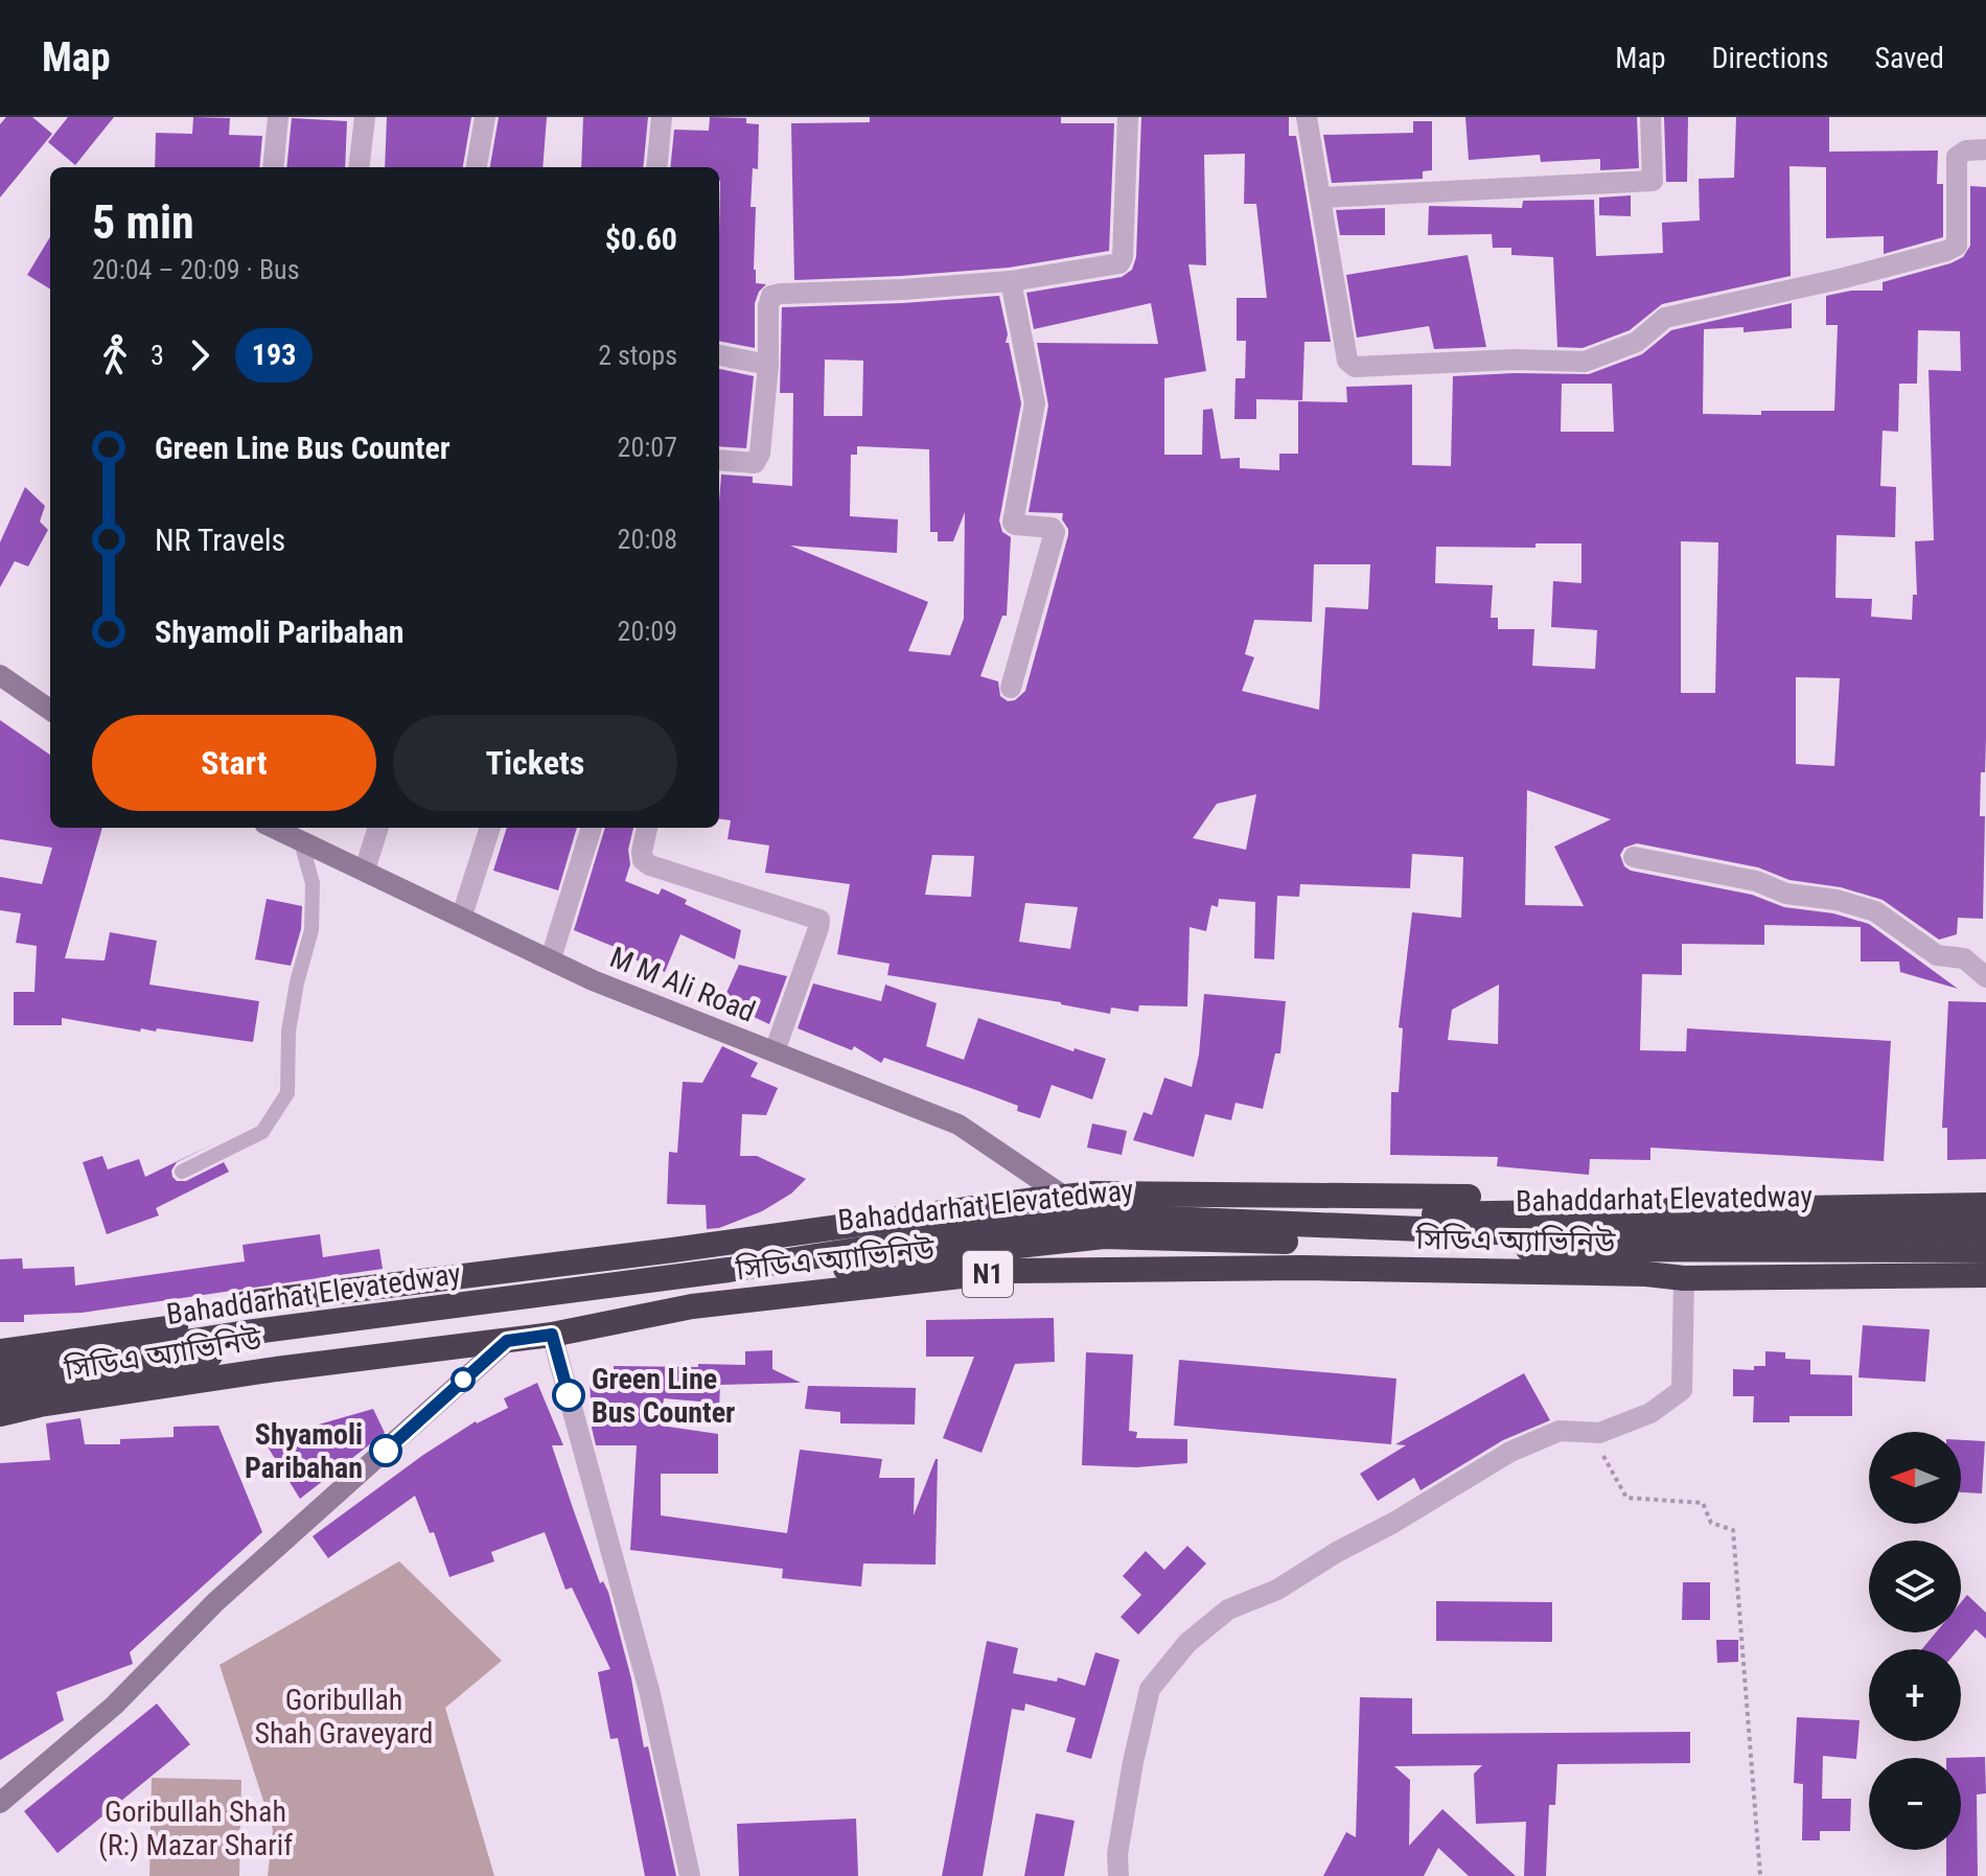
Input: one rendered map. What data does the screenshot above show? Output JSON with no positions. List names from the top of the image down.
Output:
{
  "streets": {
    "highway": ["Bahaddarhat Elevatedway", "সিডিএ অ্যাভিনিউ", "N1"],
    "street": ["M M Ali Road"]
  },
  "crossings": [
    ["M M Ali Road", "সিডিএ অ্যাভিনিউ"]
  ],
  "parks": ["Goribullah Shah Graveyard", "Goribullah Shah (R:) Mazar Sharif"],
  "places": ["Green Line Bus Counter", "Shyamoli Paribahan"],
  "lines": ["bus line 193"],
  "north": "left",
  "page": {
    "header": "Map",
    "nav": ["Map", "Directions", "Saved"],
    "heading": ["5 min", "20:04 – 20:09 · Bus", "$0.60"],
    "legs": ["3", "193", "2 stops"],
    "list": [
      {
        "name": "Green Line Bus Counter",
        "value": "20:07"
      },
      {
        "name": "NR Travels",
        "value": "20:08"
      },
      {
        "name": "Shyamoli Paribahan",
        "value": "20:09"
      }
    ],
    "buttons": ["Start", "Tickets"],
    "map_buttons": ["+", "−"]
  }
}
